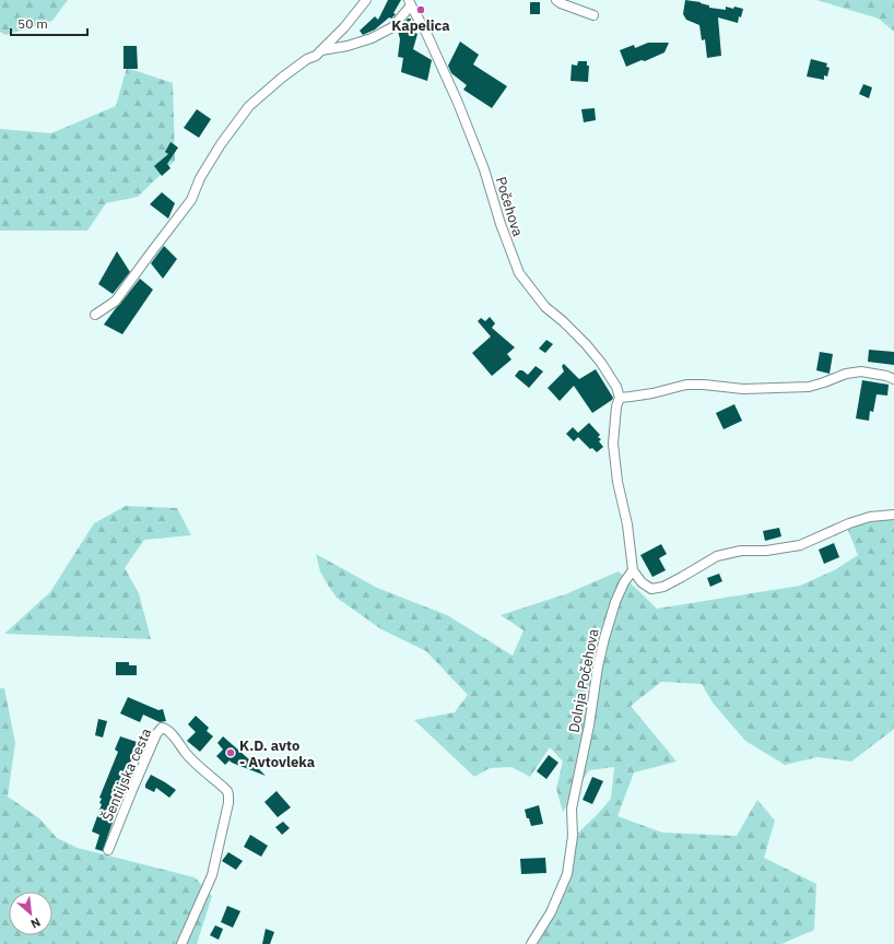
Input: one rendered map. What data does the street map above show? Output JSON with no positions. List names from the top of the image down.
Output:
{
  "streets": {
    "street": ["Počehova", "Dolnja Počehova", "Šentiljska cesta"]
  },
  "places": ["Kapelica", "K.D. avto - Avtovleka"],
  "scale_bar": "50 m",
  "north": "bottom right"
}
